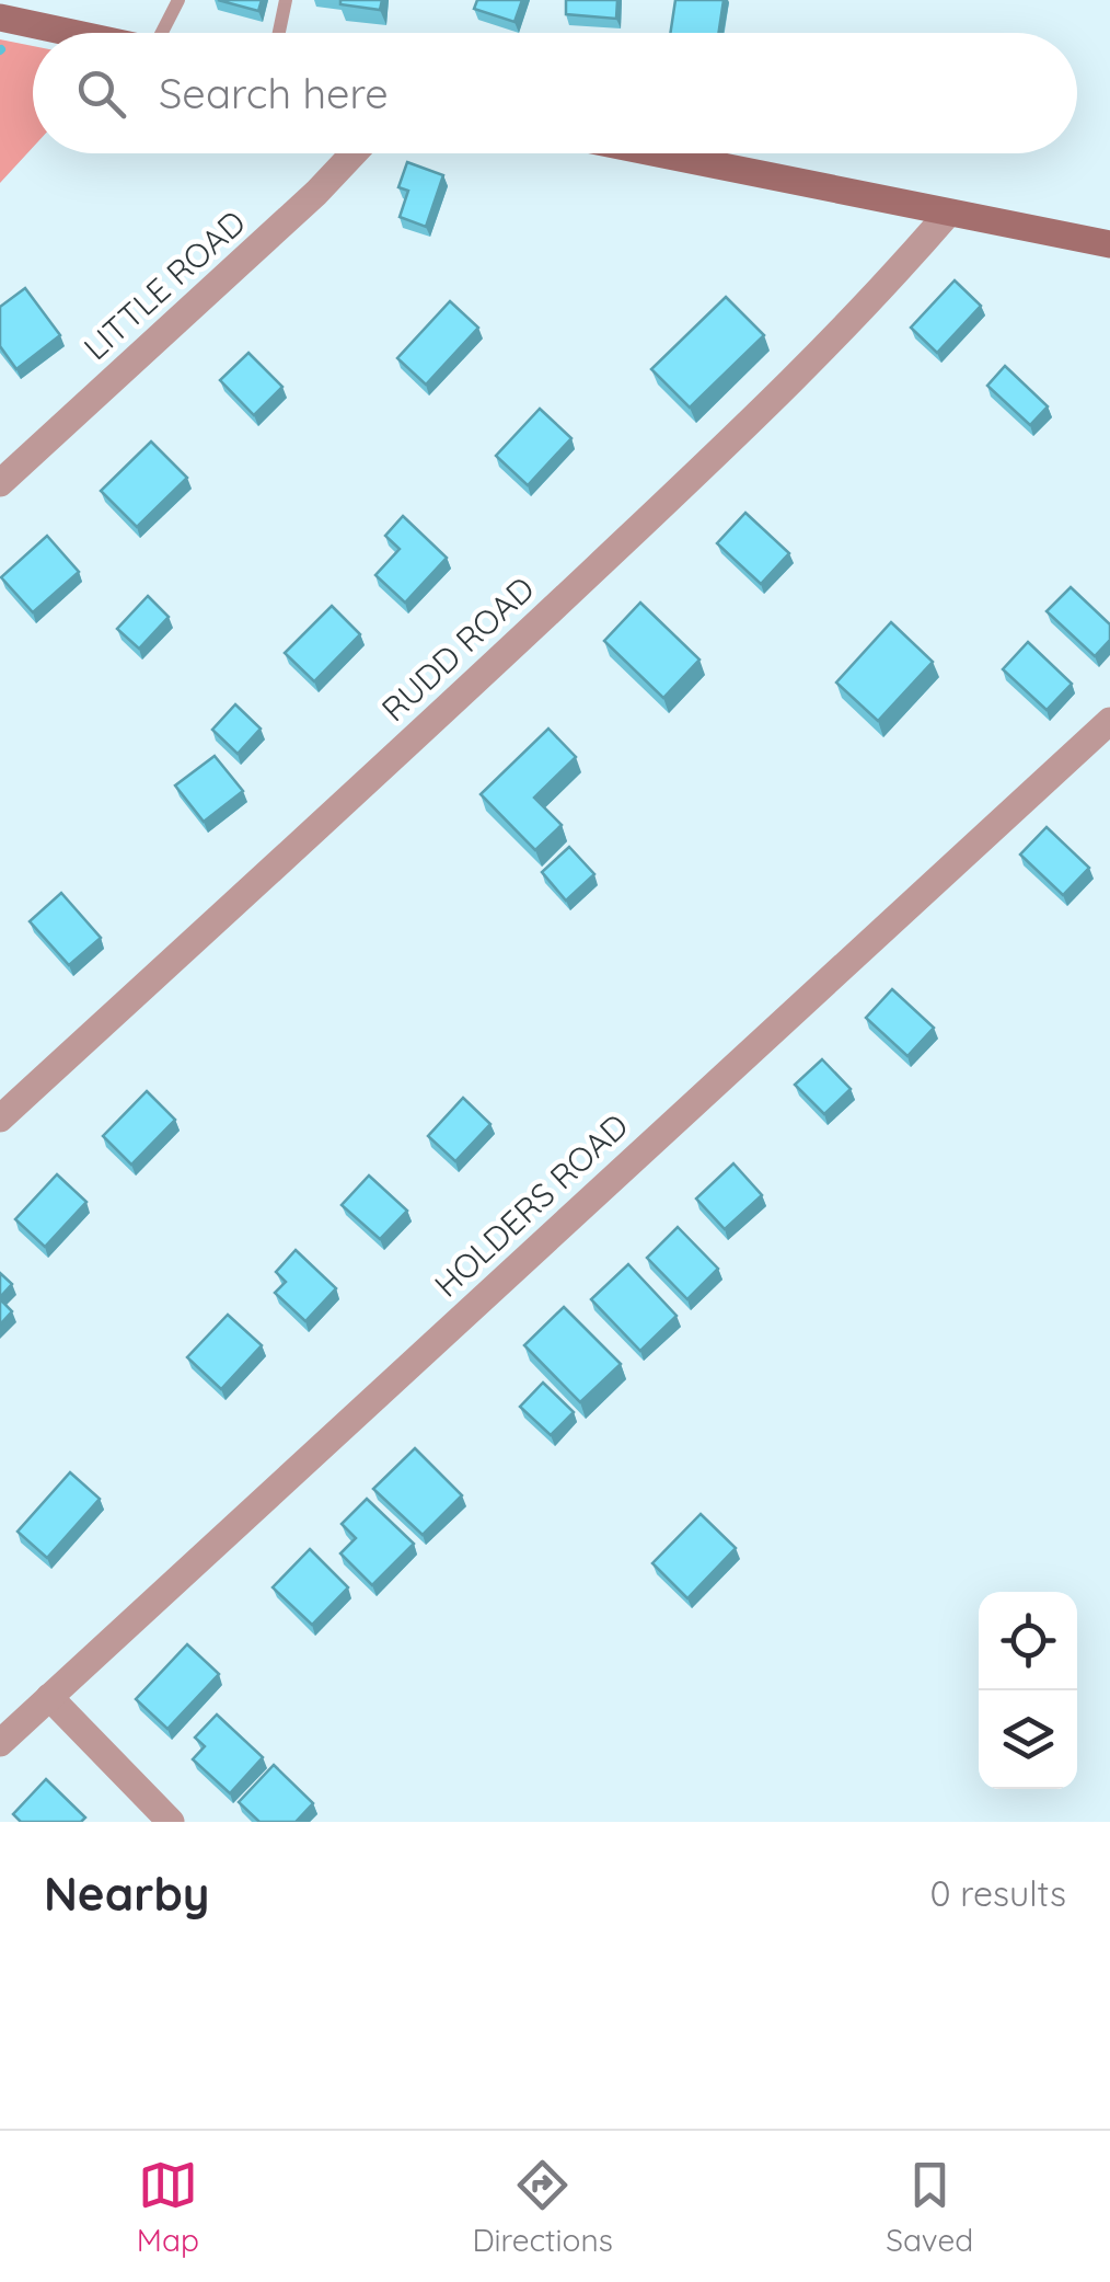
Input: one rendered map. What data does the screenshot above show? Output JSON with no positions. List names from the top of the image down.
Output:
{
  "streets": {
    "street": ["LITTLE ROAD", "RUDD ROAD", "HOLDERS ROAD"]
  },
  "page": {
    "search": "Search here",
    "heading": ["Nearby", "0 results"],
    "nav": ["Map", "Directions", "Saved"]
  }
}
